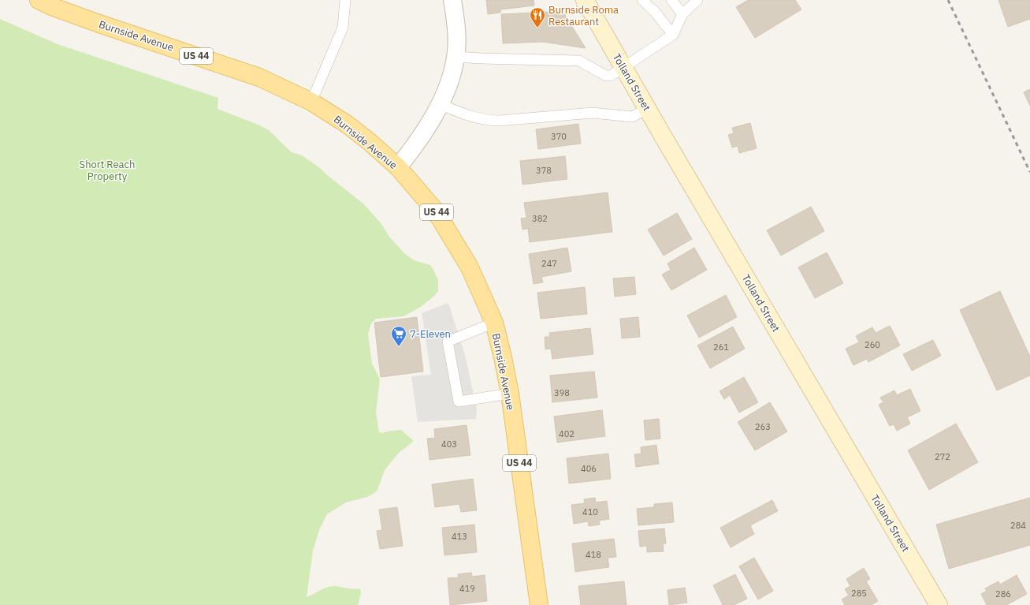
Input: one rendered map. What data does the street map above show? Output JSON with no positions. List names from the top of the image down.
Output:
{
  "streets": {
    "main road": ["Burnside Avenue", "US 44", "Tolland Street"]
  },
  "parks": ["Short Reach Property"],
  "places": {
    "restaurant": ["Burnside Roma Restaurant"],
    "supermarket": ["7-Eleven"]
  },
  "house_numbers": [
    "370",
    "378",
    "382",
    "247",
    "260",
    "261",
    "398",
    "263",
    "402",
    "403",
    "272",
    "406",
    "410",
    "284",
    "413",
    "418",
    "419",
    "285",
    "286"
  ]
}
